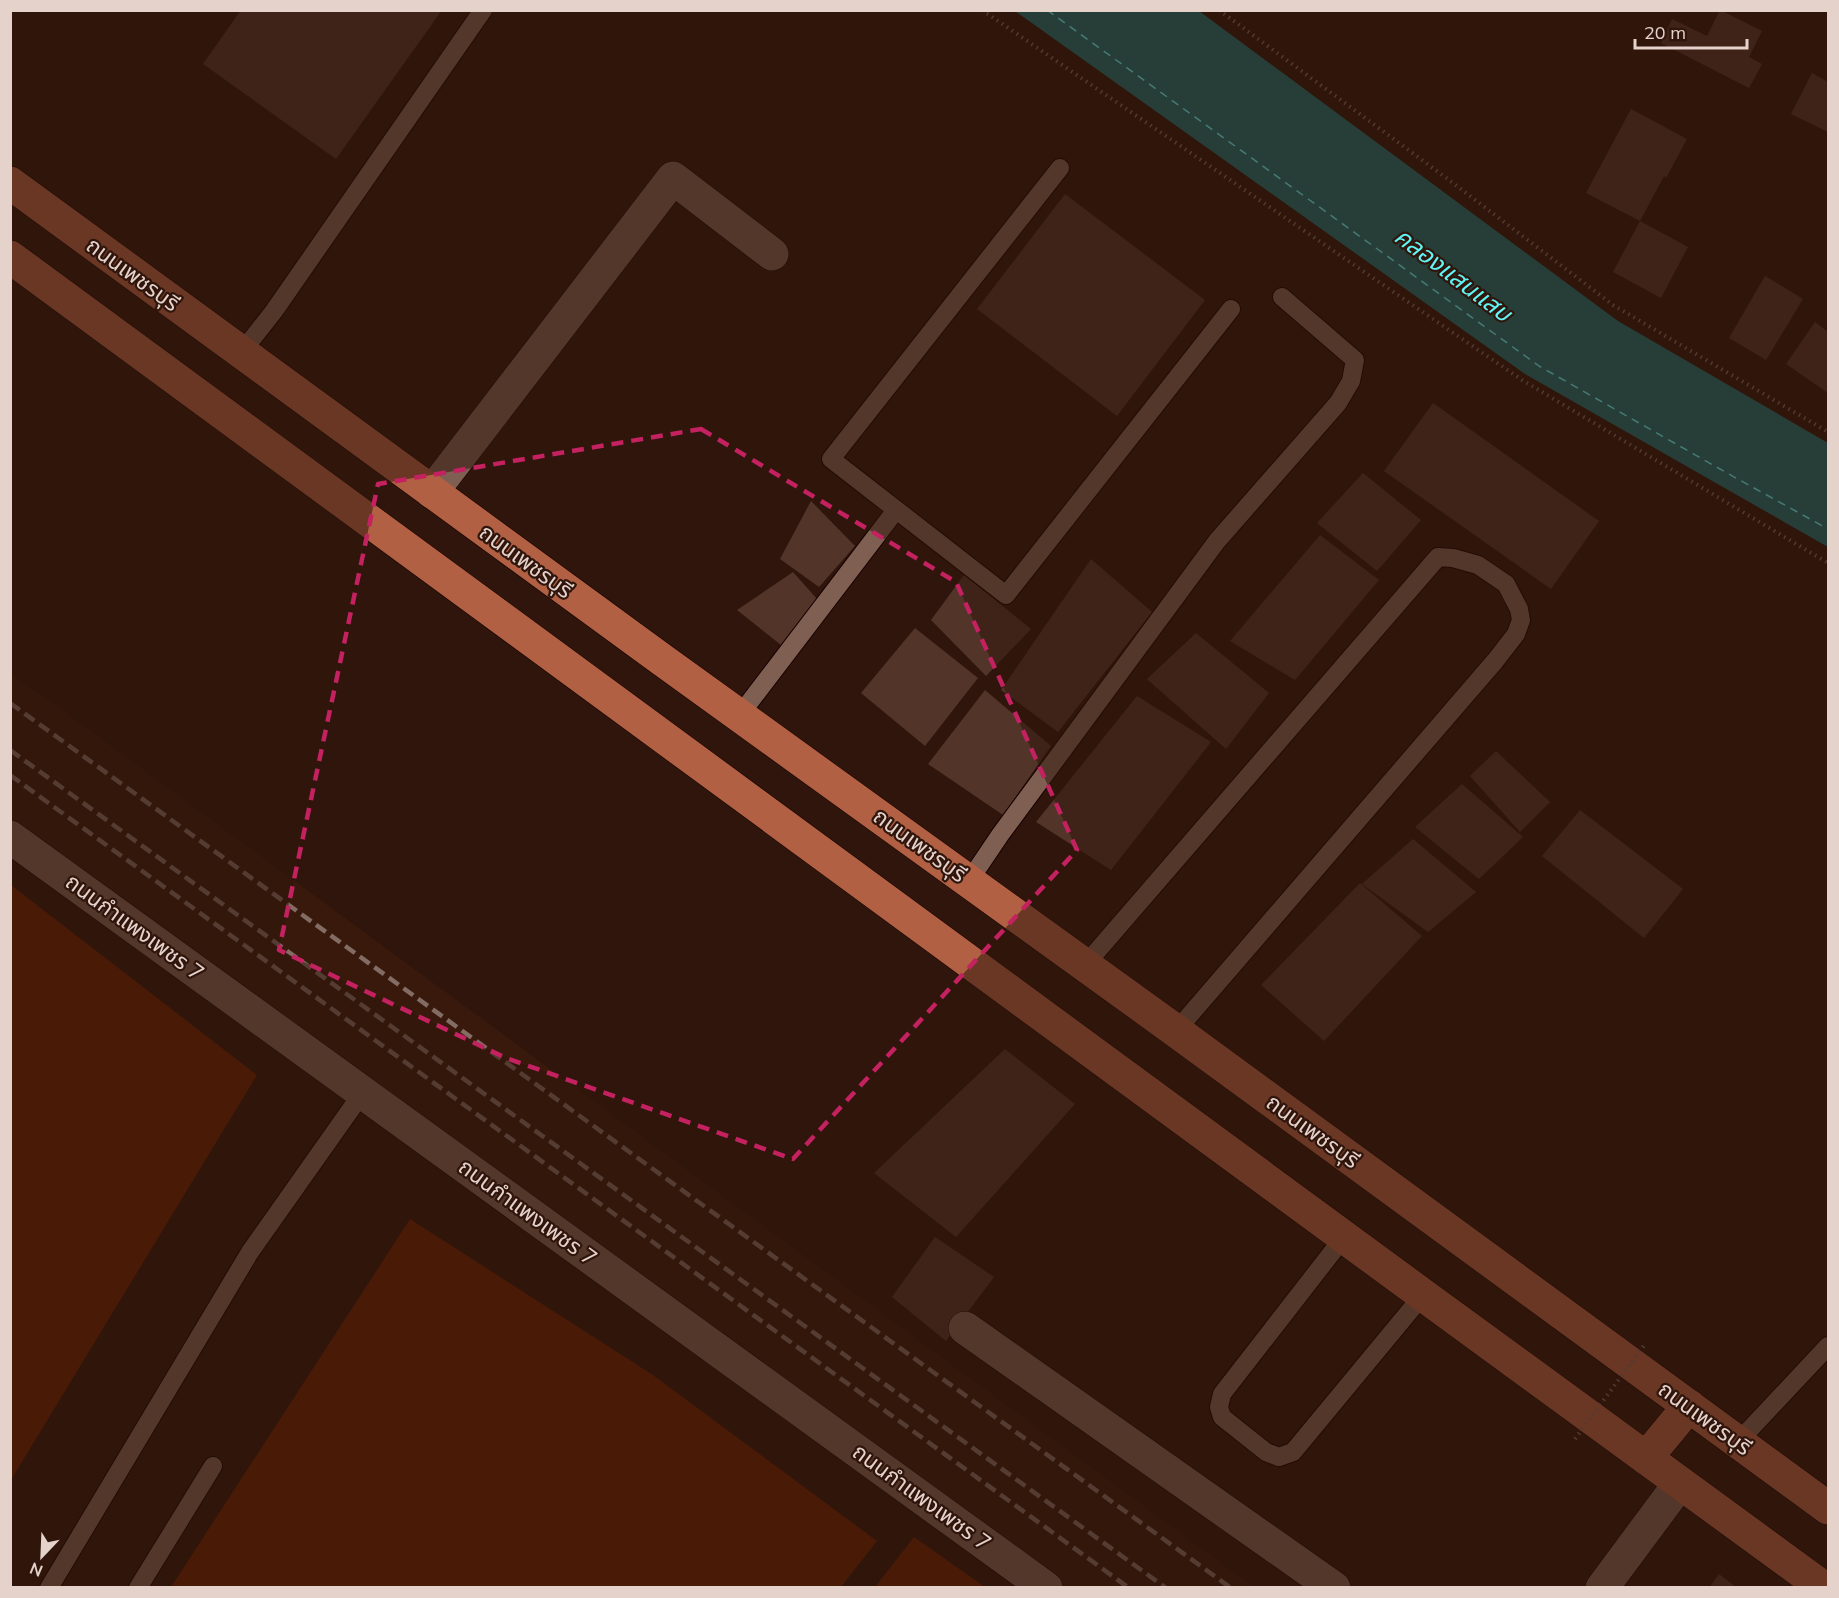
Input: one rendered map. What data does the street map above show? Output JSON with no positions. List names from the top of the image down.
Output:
{
  "streets": {
    "main road": ["ถนนเพชรบุรี"],
    "street": ["ถนนกำแพงเพชร 7"]
  },
  "water": ["คลองแสนแสบ"],
  "scale_bar": "20 m",
  "north": "bottom left"
}
